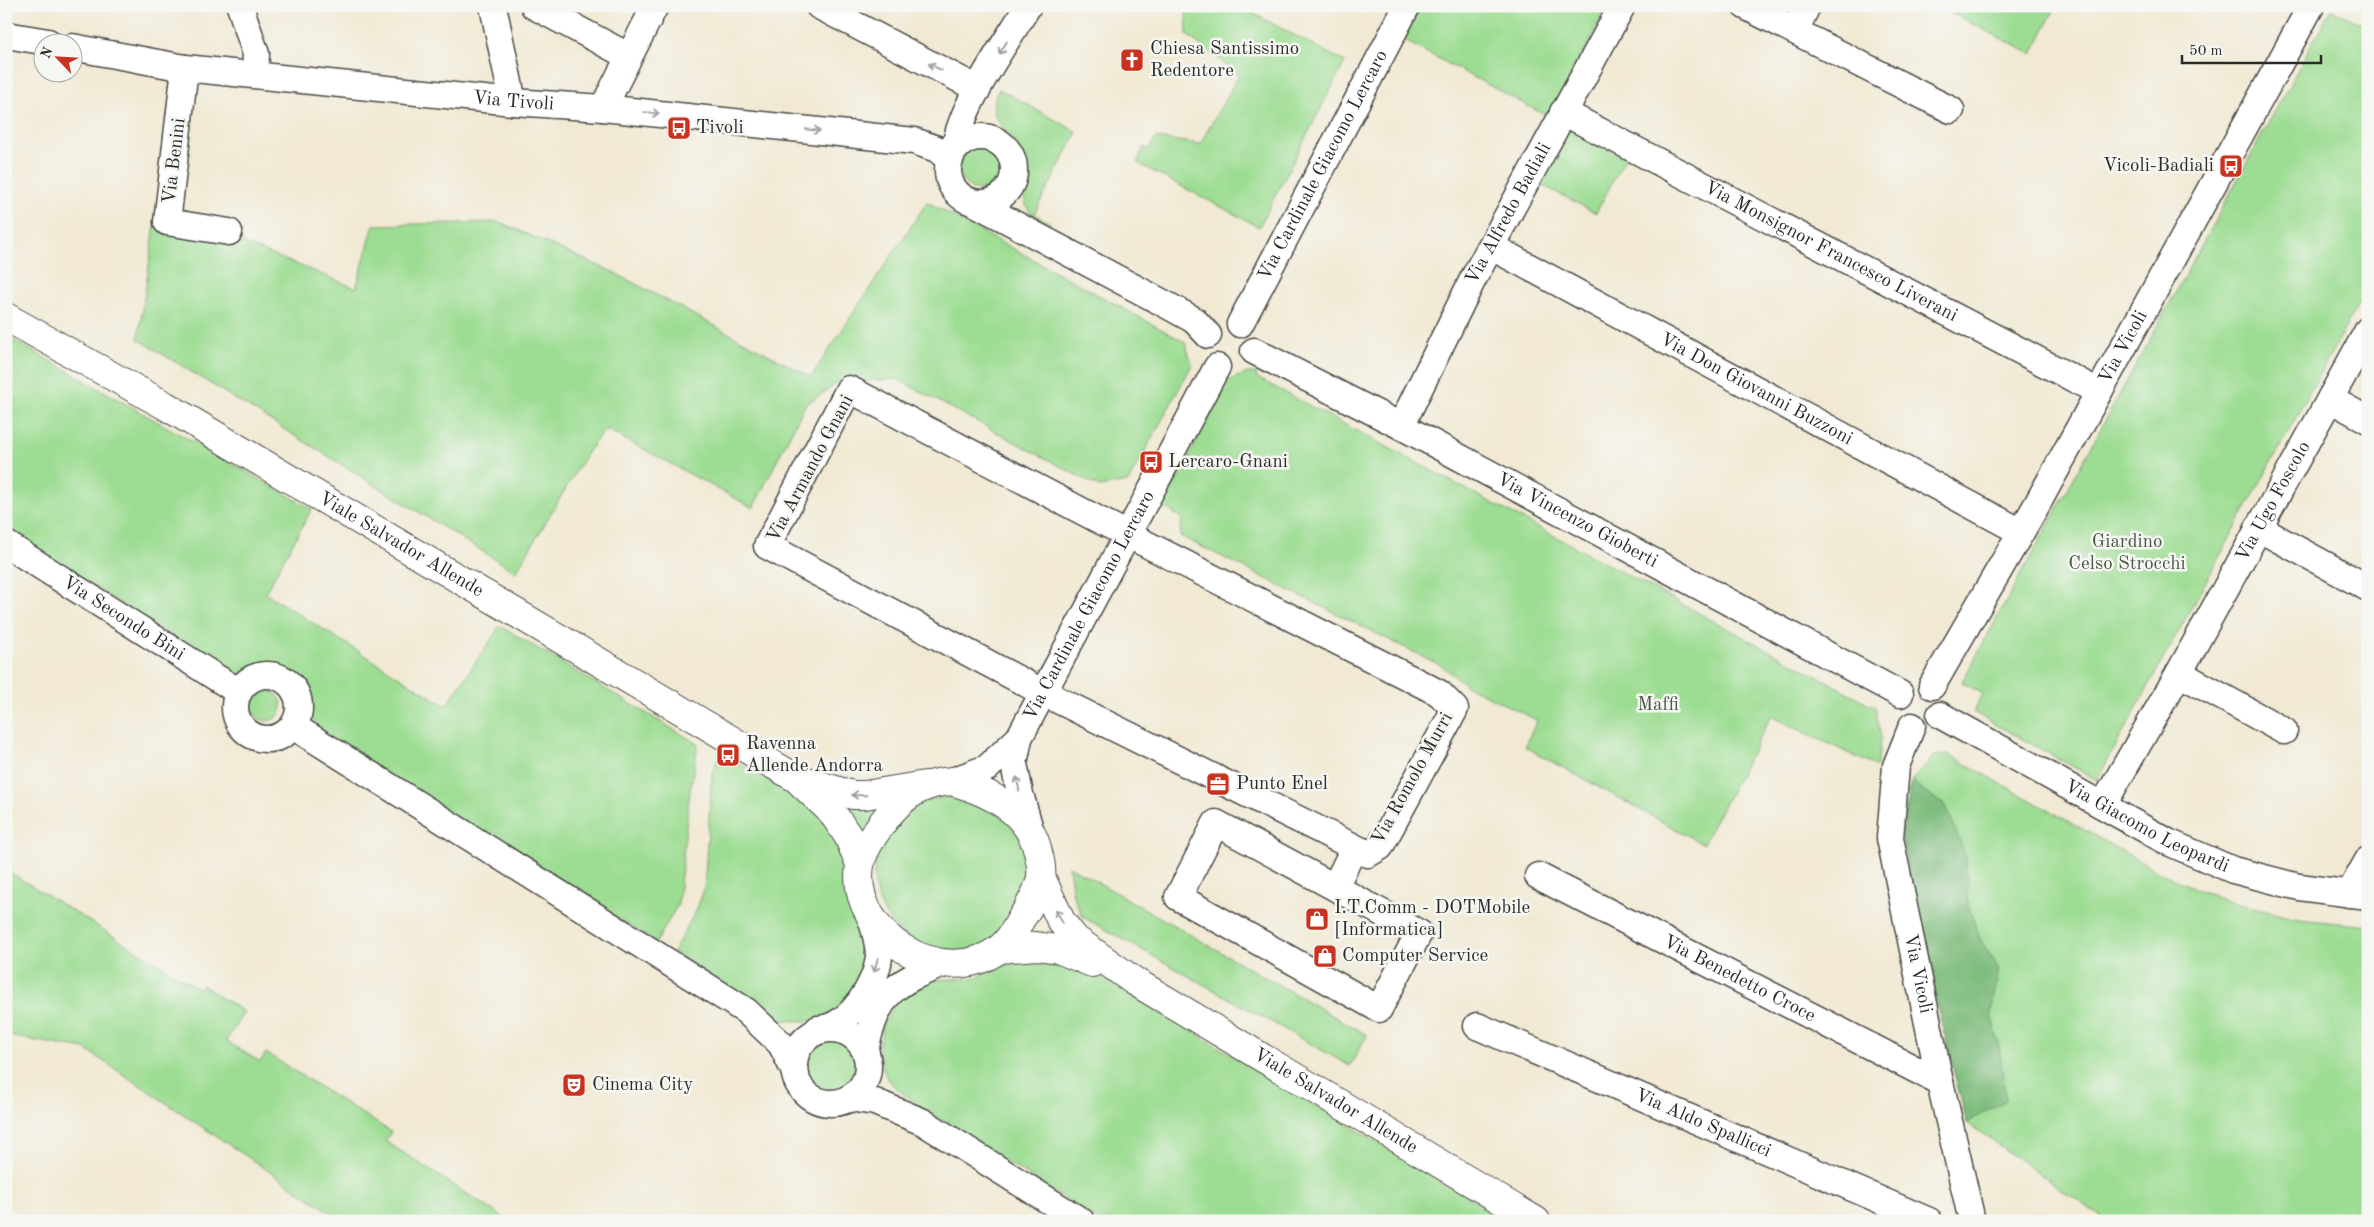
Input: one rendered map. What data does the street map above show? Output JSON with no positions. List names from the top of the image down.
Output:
{
  "streets": {
    "main road": ["Viale Salvador Allende"],
    "street": [
      "Via Tivoli",
      "Via Benini",
      "Via Cardinale Giacomo Lercaro",
      "Via Alfredo Badiali",
      "Via Monsignor Francesco Liverani",
      "Via Vicoli",
      "Via Don Giovanni Buzzoni",
      "Via Armando Gnani",
      "Via Ugo Foscolo",
      "Via Vincenzo Gioberti",
      "Via Secondo Bini",
      "Via Romolo Murri",
      "Via Giacomo Leopardi",
      "Via Benedetto Croce",
      "Via Aldo Spallicci"
    ]
  },
  "crossings": [
    ["Via Tivoli", "Via Benini"],
    ["Via Cardinale Giacomo Lercaro", "Via Armando Gnani"],
    ["Via Cardinale Giacomo Lercaro", "Via Vincenzo Gioberti"],
    ["Via Cardinale Giacomo Lercaro", "Viale Salvador Allende"],
    ["Via Cardinale Giacomo Lercaro", "Via Romolo Murri"],
    ["Via Alfredo Badiali", "Via Monsignor Francesco Liverani"],
    ["Via Alfredo Badiali", "Via Don Giovanni Buzzoni"],
    ["Via Alfredo Badiali", "Via Vincenzo Gioberti"],
    ["Via Monsignor Francesco Liverani", "Via Vicoli"],
    ["Via Vicoli", "Via Don Giovanni Buzzoni"],
    ["Via Vicoli", "Via Vincenzo Gioberti"],
    ["Via Vicoli", "Via Giacomo Leopardi"],
    ["Via Vicoli", "Via Benedetto Croce"],
    ["Via Armando Gnani", "Via Romolo Murri"],
    ["Via Ugo Foscolo", "Via Giacomo Leopardi"],
    ["Via Vincenzo Gioberti", "Via Giacomo Leopardi"]
  ],
  "parks": ["Giardino Celso Strocchi", "Maffi"],
  "places": {
    "church": ["Chiesa Santissimo Redentore"],
    "bus stop": [
      "Tivoli",
      "Vicoli-Badiali",
      "Lercaro-Gnani",
      "Ravenna Allende Andorra"
    ],
    "office": ["Punto Enel"],
    "shop": ["I.T.Comm - DOTMobile [Informatica]", "Computer Service"],
    "theatre": ["Cinema City"]
  },
  "scale_bar": "50 m",
  "north": "top left"
}
